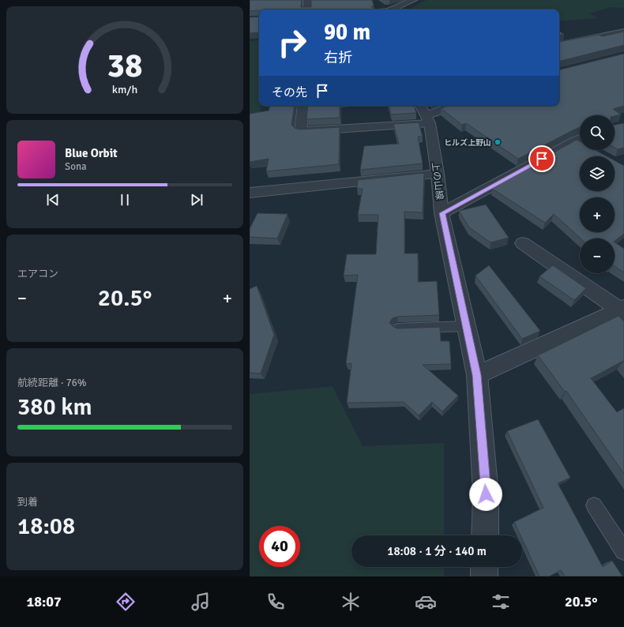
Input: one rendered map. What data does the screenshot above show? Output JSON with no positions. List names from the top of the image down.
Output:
{
  "streets": {
    "street": ["上の山線"]
  },
  "places": ["ヒルズ上野山"],
  "page": {
    "turn": ["90 m", "右折"],
    "then": "その先",
    "map_buttons": ["+", "−"],
    "song": ["Blue Orbit", "Sona"],
    "tile": [
      "エアコン",
      ["航続距離 · 76%", "380 km"],
      ["到着", "18:08"]
    ],
    "heat": ["−", "20.5°", "+"],
    "limit": "40",
    "trip": "18:08 · 1 分 · 140 m",
    "tabs": ["18:07", "20.5°"],
    "gauge": ["38", "km/h"]
  }
}
